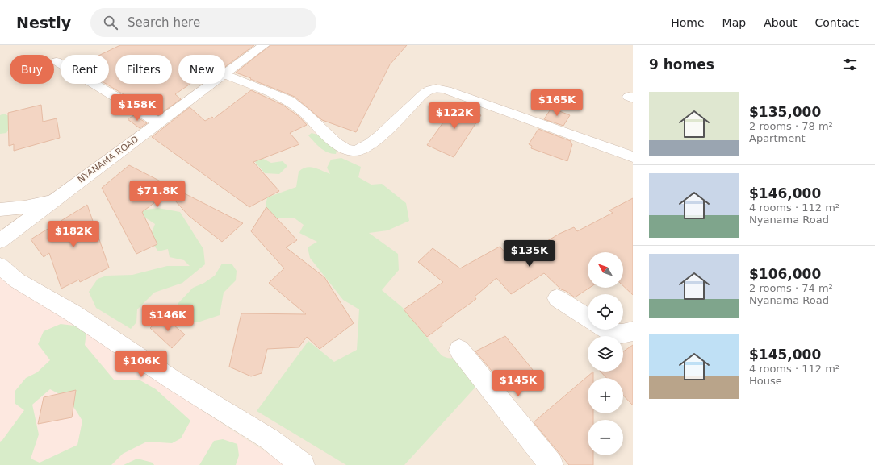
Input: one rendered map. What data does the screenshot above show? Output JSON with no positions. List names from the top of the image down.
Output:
{
  "streets": {
    "street": ["NYANAMA ROAD"]
  },
  "north": "top left",
  "page": {
    "header": "Nestly",
    "search": "Search here",
    "nav": [
      "Home",
      "Map",
      "About",
      "Contact"
    ],
    "heading": "9 homes",
    "chip": [
      "Buy",
      "Rent",
      "Filters",
      "New"
    ],
    "list": [
      {
        "name": "$135,000",
        "note": "2 rooms · 78 m² · Apartment"
      },
      {
        "name": "$146,000",
        "note": "4 rooms · 112 m² · Nyanama Road"
      },
      {
        "name": "$106,000",
        "note": "2 rooms · 74 m² · Nyanama Road"
      },
      {
        "name": "$145,000",
        "note": "4 rooms · 112 m² · House"
      }
    ],
    "price": [
      "$165K",
      "$158K",
      "$122K",
      "$71.8K",
      "$182K",
      "$135K",
      "$146K",
      "$106K",
      "$145K"
    ],
    "map_buttons": ["+", "−"]
  }
}
